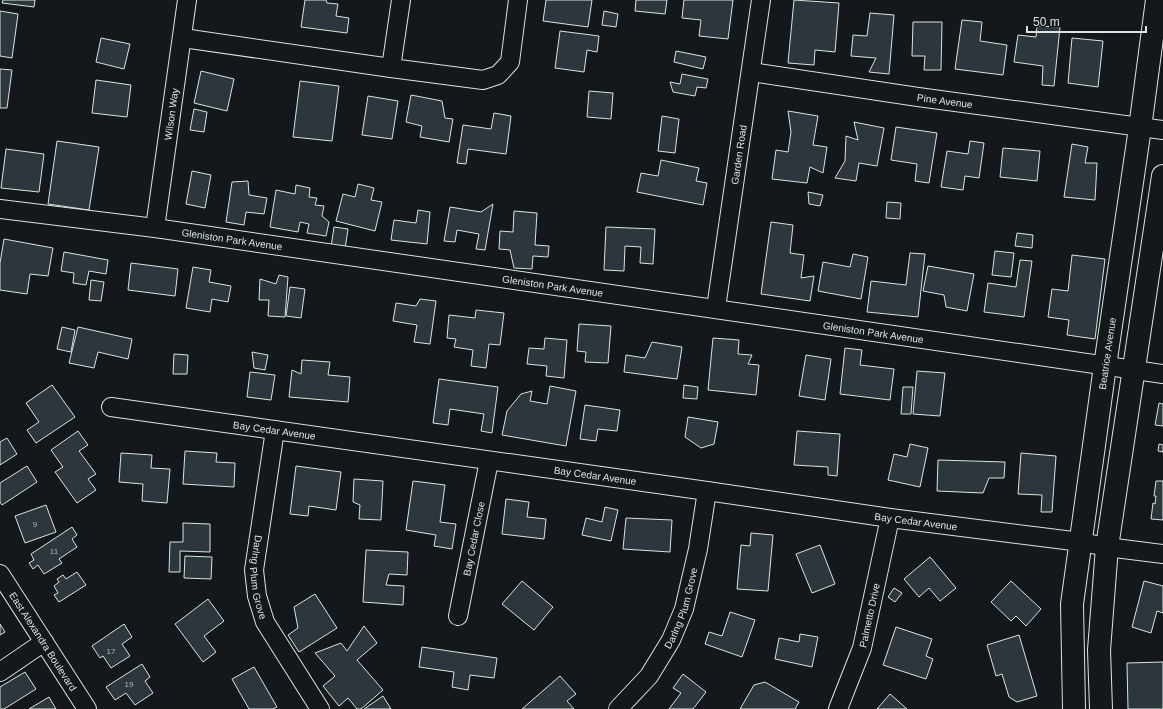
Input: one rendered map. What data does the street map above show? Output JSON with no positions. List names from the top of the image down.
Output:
{
  "streets": {
    "main road": ["Beatrice Avenue"],
    "street": [
      "Pine Avenue",
      "Wilson Way",
      "Garden Road",
      "Gleniston Park Avenue",
      "Bay Cedar Avenue",
      "Bay Cedar Close",
      "Darlng Plum Grove",
      "Palmetto Drive",
      "East Alexandra Boulevard"
    ]
  },
  "crossings": [
    ["Pine Avenue", "Garden Road"],
    ["Pine Avenue", "Beatrice Avenue"],
    ["Wilson Way", "Gleniston Park Avenue"],
    ["Garden Road", "Gleniston Park Avenue"],
    ["Gleniston Park Avenue", "Beatrice Avenue"],
    ["Beatrice Avenue", "Bay Cedar Avenue"],
    ["Bay Cedar Avenue", "Bay Cedar Close"],
    ["Bay Cedar Avenue", "Darlng Plum Grove"],
    ["Bay Cedar Avenue", "Palmetto Drive"]
  ],
  "house_numbers": [
    "9",
    "11",
    "17",
    "19"
  ],
  "scale_bar": "50 m"
}
